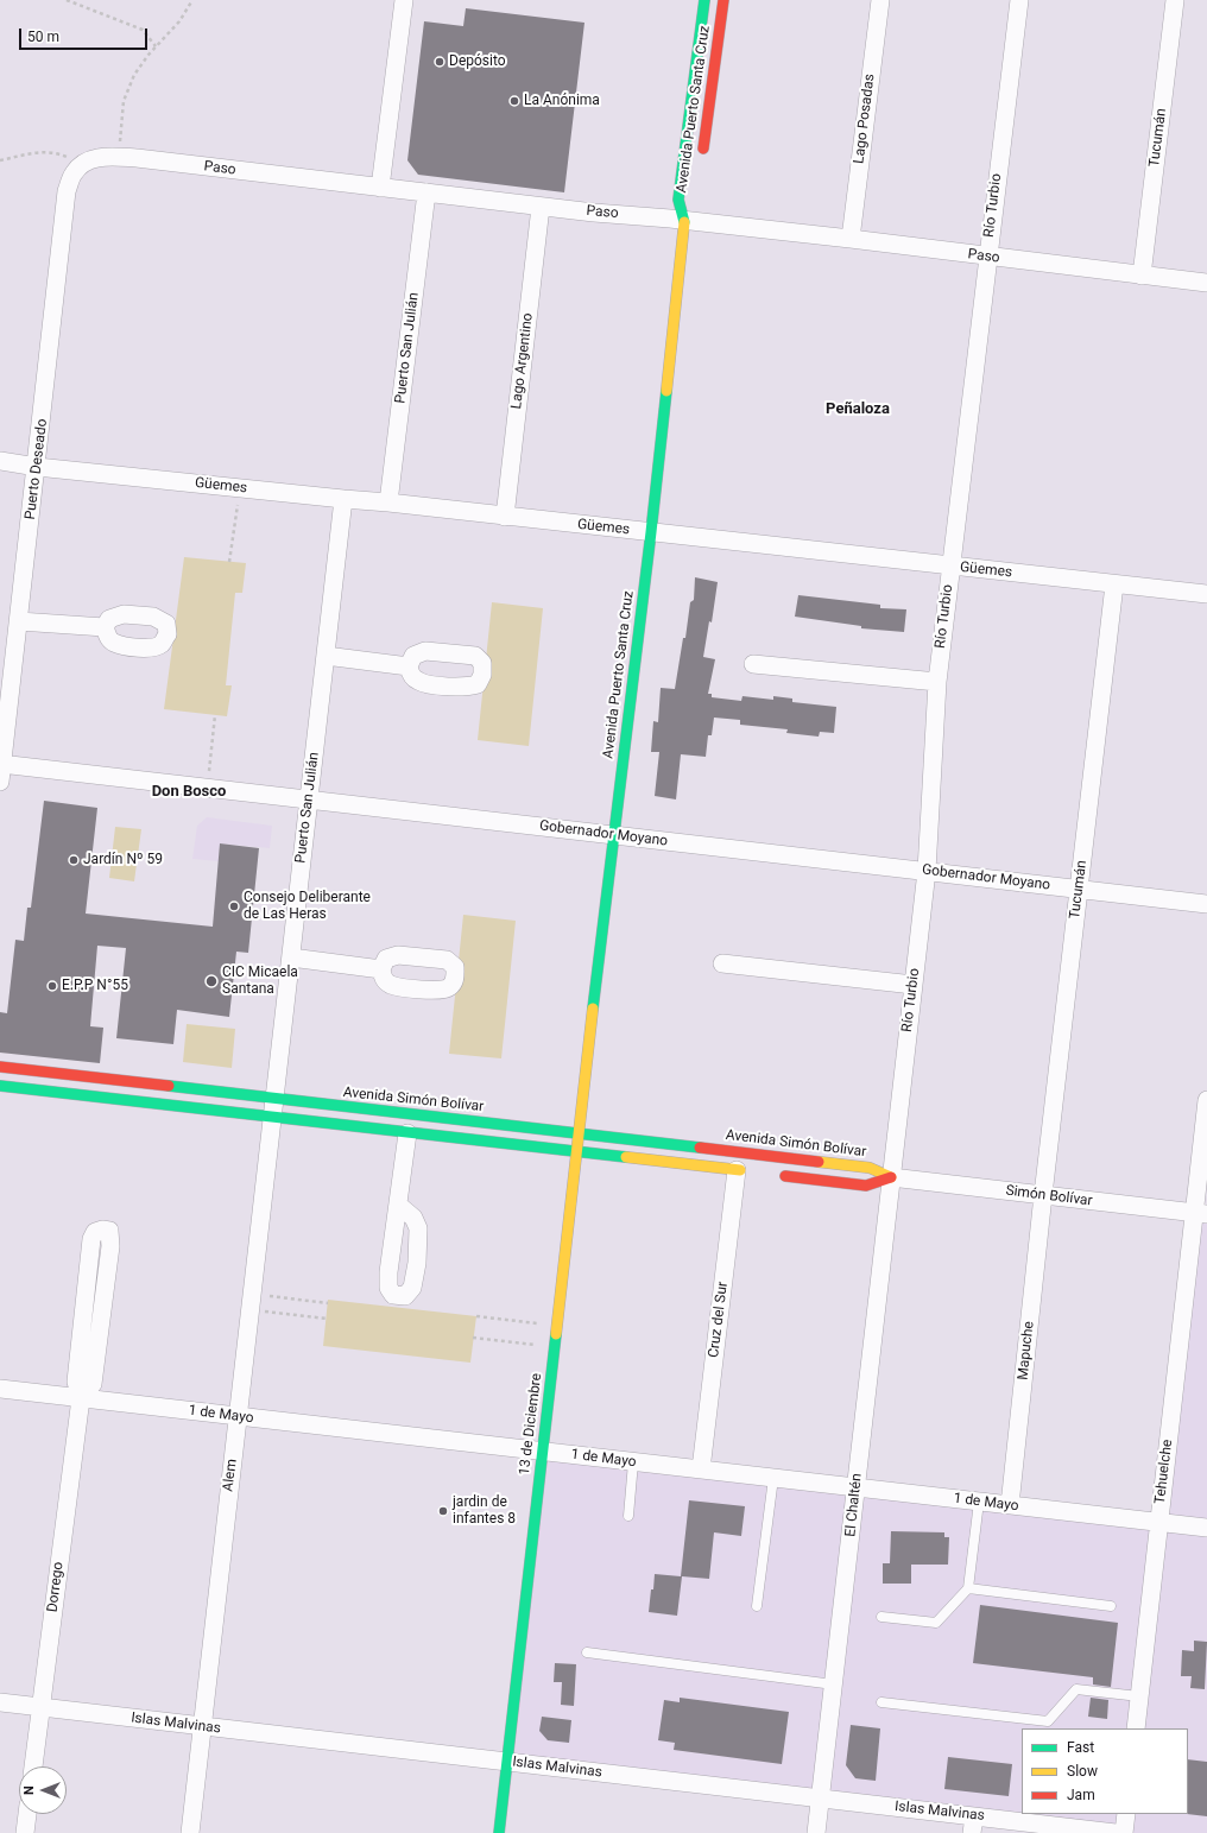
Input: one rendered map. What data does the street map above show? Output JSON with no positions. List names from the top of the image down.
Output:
{
  "streets": {
    "street": [
      "Avenida Puerto Santa Cruz",
      "Lago Posadas",
      "Tucumán",
      "Paso",
      "Río Turbio",
      "Puerto San Julián",
      "Lago Argentino",
      "Puerto Deseado",
      "Güemes",
      "Gobernador Moyano",
      "Avenida Simón Bolívar",
      "Simón Bolívar",
      "Cruz del Sur",
      "Mapuche",
      "1 de Mayo",
      "13 de Diciembre",
      "Tehuelche",
      "Alem",
      "El Chaltén",
      "Dorrego",
      "Islas Malvinas"
    ]
  },
  "crossings": [
    ["Avenida Puerto Santa Cruz", "Paso"],
    ["Avenida Puerto Santa Cruz", "Güemes"],
    ["Avenida Puerto Santa Cruz", "Gobernador Moyano"],
    ["Avenida Puerto Santa Cruz", "Avenida Simón Bolívar"],
    ["Avenida Puerto Santa Cruz", "13 de Diciembre"],
    ["Lago Posadas", "Paso"],
    ["Tucumán", "Paso"],
    ["Tucumán", "Güemes"],
    ["Tucumán", "Gobernador Moyano"],
    ["Tucumán", "Simón Bolívar"],
    ["Tucumán", "Mapuche"],
    ["Paso", "Río Turbio"],
    ["Paso", "Puerto San Julián"],
    ["Paso", "Lago Argentino"],
    ["Paso", "Puerto Deseado"],
    ["Río Turbio", "Güemes"],
    ["Río Turbio", "Gobernador Moyano"],
    ["Río Turbio", "Avenida Simón Bolívar"],
    ["Río Turbio", "Simón Bolívar"],
    ["Río Turbio", "El Chaltén"],
    ["Puerto San Julián", "Güemes"],
    ["Puerto San Julián", "Gobernador Moyano"],
    ["Puerto San Julián", "Avenida Simón Bolívar"],
    ["Puerto San Julián", "Alem"],
    ["Lago Argentino", "Güemes"],
    ["Puerto Deseado", "Güemes"],
    ["Puerto Deseado", "Gobernador Moyano"],
    ["Avenida Simón Bolívar", "Simón Bolívar"],
    ["Avenida Simón Bolívar", "13 de Diciembre"],
    ["Avenida Simón Bolívar", "El Chaltén"],
    ["Simón Bolívar", "Mapuche"],
    ["Simón Bolívar", "Tehuelche"],
    ["Simón Bolívar", "El Chaltén"],
    ["Cruz del Sur", "1 de Mayo"],
    ["Mapuche", "1 de Mayo"],
    ["1 de Mayo", "13 de Diciembre"],
    ["1 de Mayo", "Tehuelche"],
    ["1 de Mayo", "Alem"],
    ["1 de Mayo", "El Chaltén"],
    ["1 de Mayo", "Dorrego"],
    ["13 de Diciembre", "Islas Malvinas"],
    ["Alem", "Islas Malvinas"],
    ["El Chaltén", "Islas Malvinas"],
    ["Dorrego", "Islas Malvinas"]
  ],
  "districts": ["Peñaloza", "Don Bosco"],
  "places": [
    "Depósito",
    "La Anónima",
    "Jardín Nº 59",
    "Consejo Deliberante de Las Heras",
    "CIC Micaela Santana",
    "E.P.P N°55",
    "jardin de infantes 8"
  ],
  "legend": ["Fast", "Slow", "Jam"],
  "scale_bar": "50 m",
  "north": "left"
}
